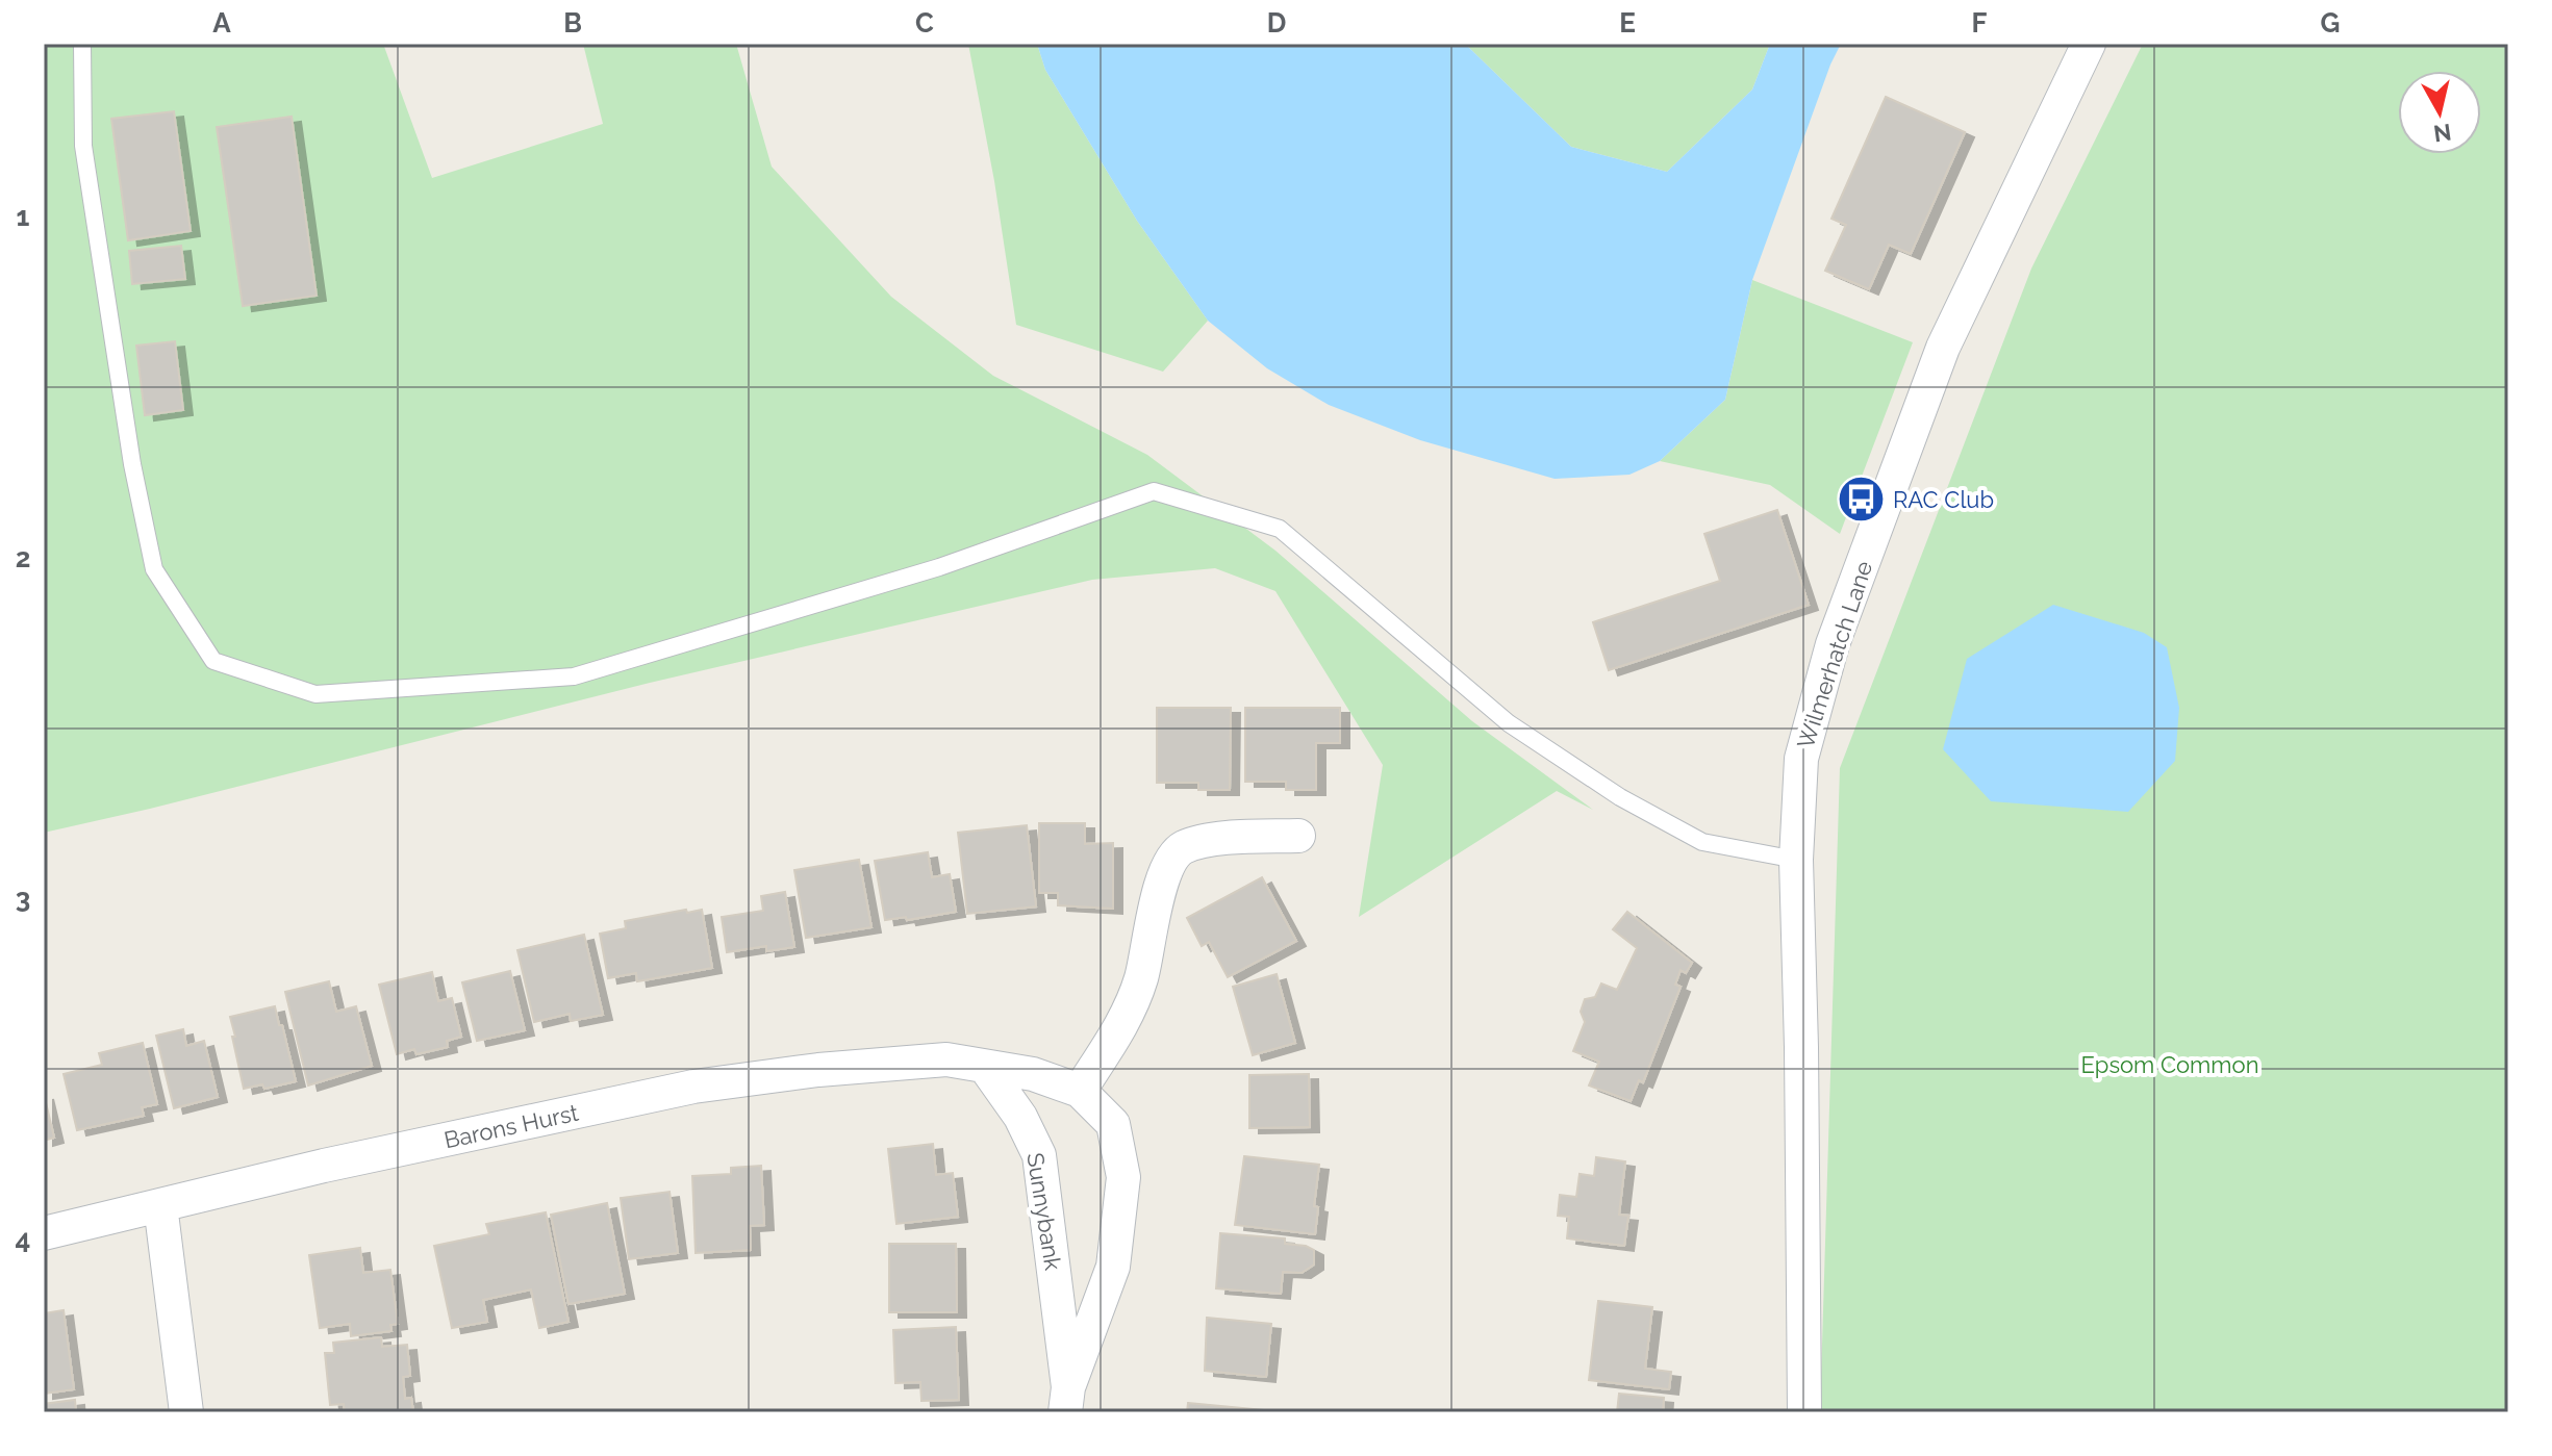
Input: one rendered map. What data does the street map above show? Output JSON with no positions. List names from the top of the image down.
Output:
{
  "streets": {
    "street": ["Wilmerhatch Lane", "Barons Hurst", "Sunnybank"]
  },
  "crossings": [
    ["Barons Hurst", "Sunnybank"]
  ],
  "parks": ["Epsom Common"],
  "places": {
    "bus stop": ["RAC Club"]
  },
  "north": "bottom",
  "grid": {
    "columns": [
      "A",
      "B",
      "C",
      "D",
      "E",
      "F",
      "G"
    ],
    "rows": [
      "1",
      "2",
      "3",
      "4"
    ]
  }
}
